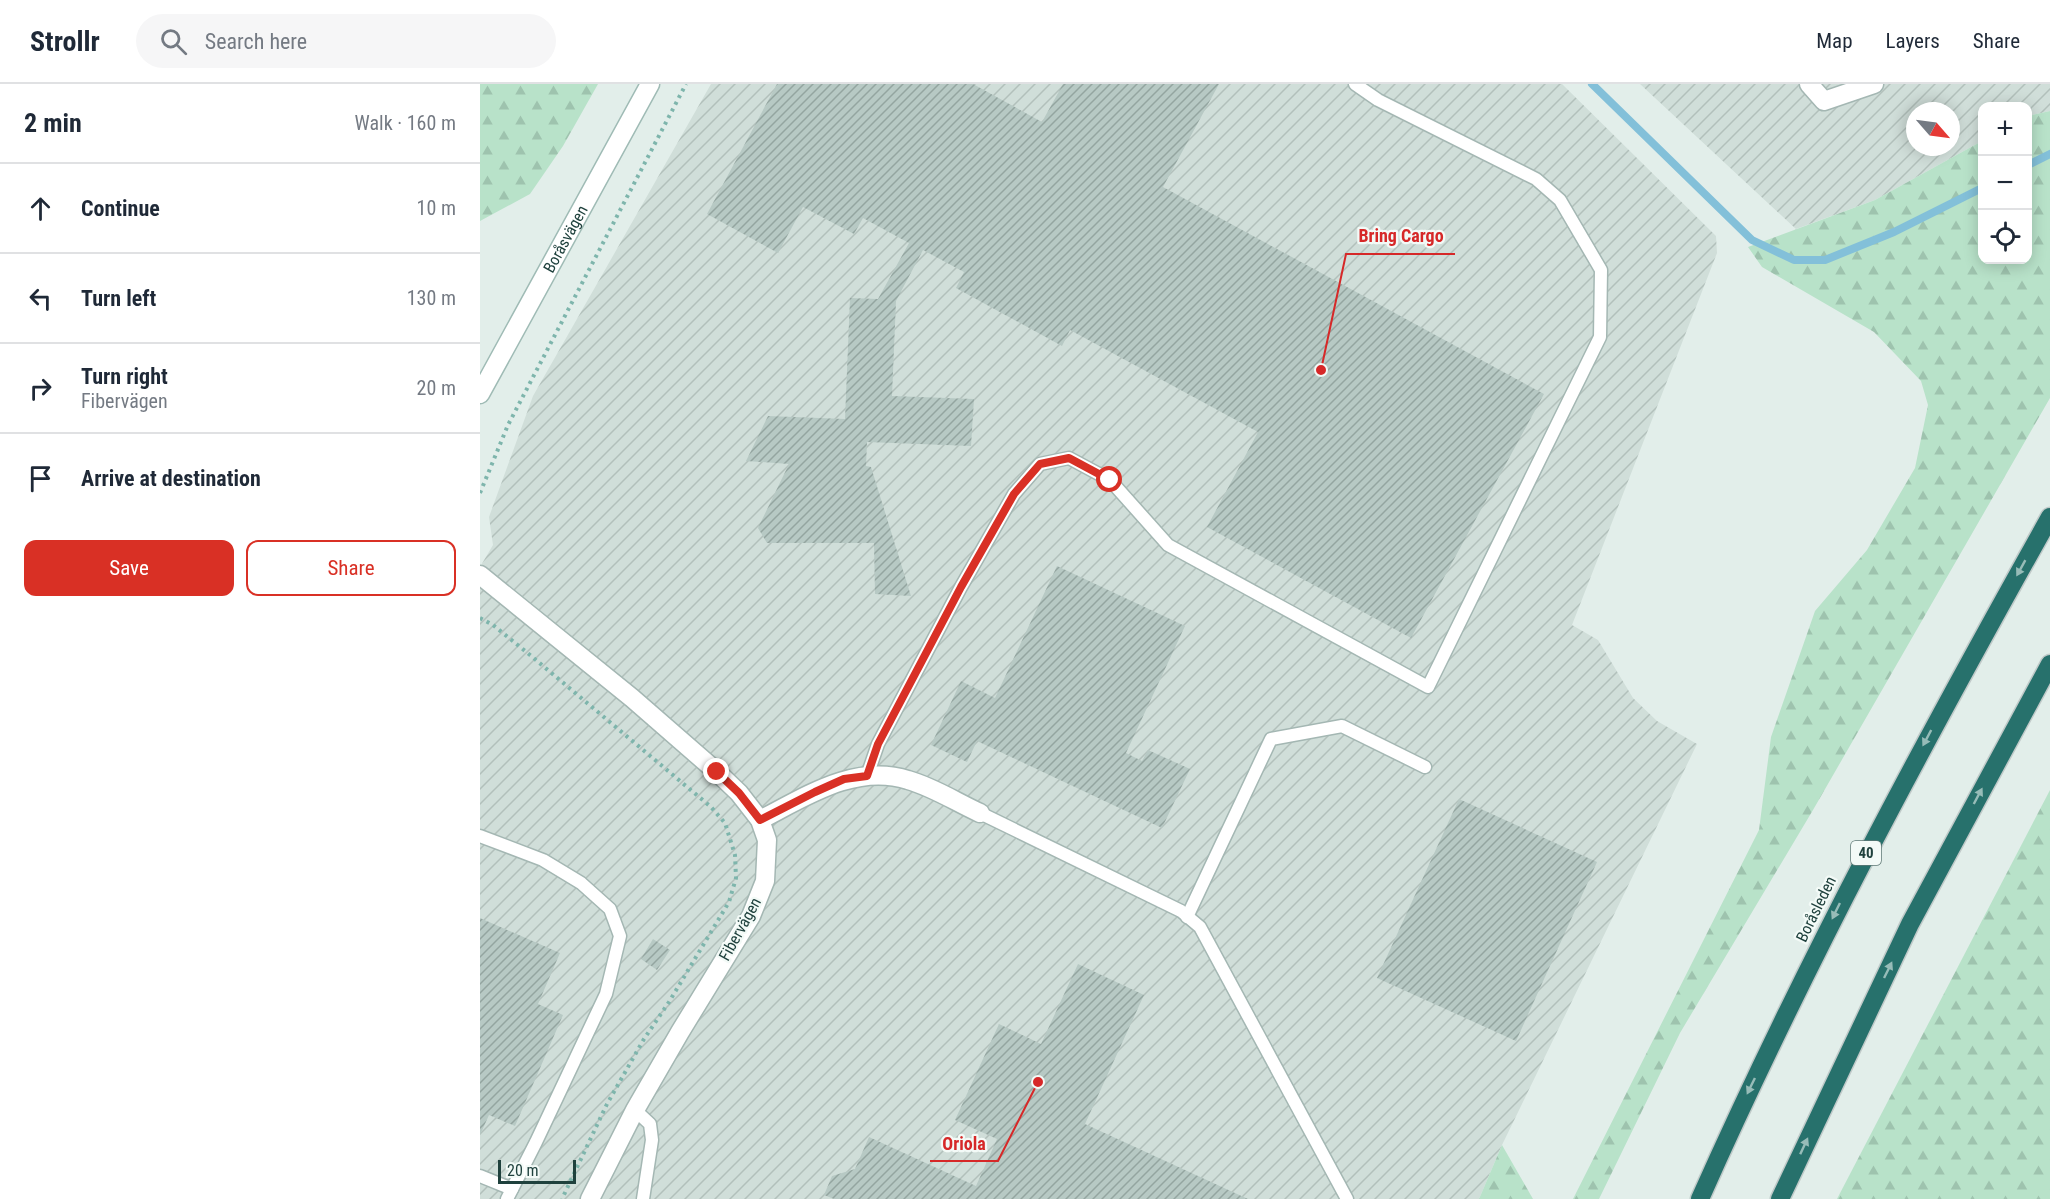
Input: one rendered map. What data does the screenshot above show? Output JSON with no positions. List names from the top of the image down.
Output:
{
  "streets": {
    "highway": ["40", "Boråsleden"],
    "street": ["Boråsvägen", "Fibervägen"]
  },
  "places": ["Bring Cargo", "Oriola"],
  "scale_bar": "20 m",
  "north": "bottom right",
  "page": {
    "header": "Strollr",
    "search": "Search here",
    "nav": ["Map", "Layers", "Share"],
    "heading": ["2 min", "Walk · 160 m"],
    "map_buttons": ["+", "−"],
    "list": [
      ["Continue", "10 m"],
      ["Turn left", "130 m"],
      ["Turn right", "Fibervägen", "20 m"],
      "Arrive at destination"
    ],
    "buttons": ["Save", "Share"],
    "scale": "20 m"
  }
}
